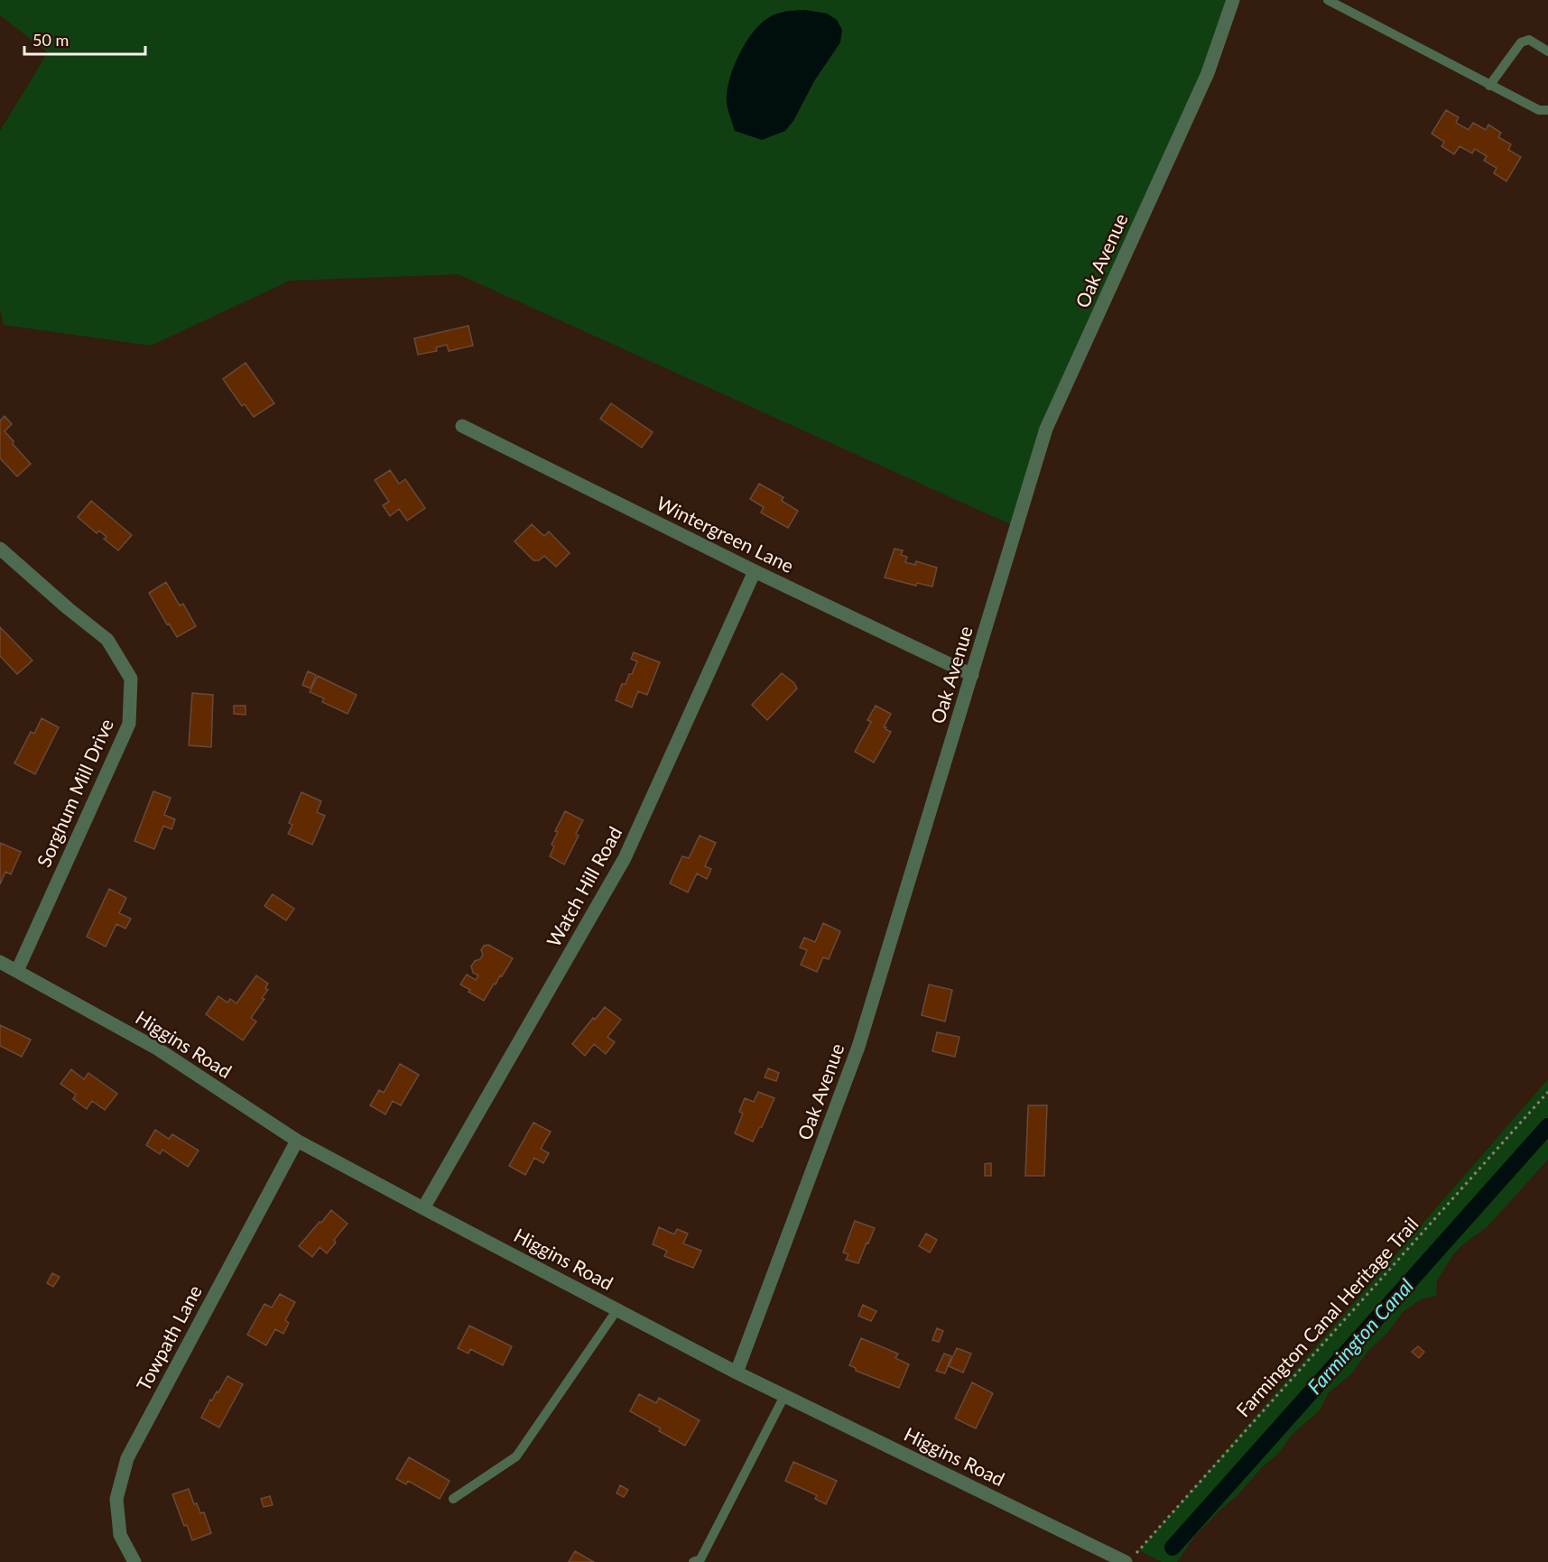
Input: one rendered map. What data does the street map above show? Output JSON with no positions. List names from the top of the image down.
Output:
{
  "streets": {
    "street": [
      "Oak Avenue",
      "Wintergreen Lane",
      "Sorghum Mill Drive",
      "Watch Hill Road",
      "Higgins Road",
      "Towpath Lane"
    ],
    "path": ["Farmington Canal Heritage Trail"]
  },
  "crossings": [
    ["Oak Avenue", "Wintergreen Lane"],
    ["Oak Avenue", "Higgins Road"],
    ["Wintergreen Lane", "Watch Hill Road"],
    ["Sorghum Mill Drive", "Higgins Road"],
    ["Watch Hill Road", "Higgins Road"],
    ["Higgins Road", "Farmington Canal Heritage Trail"],
    ["Higgins Road", "Towpath Lane"]
  ],
  "water": ["Farmington Canal"],
  "scale_bar": "50 m"
}
